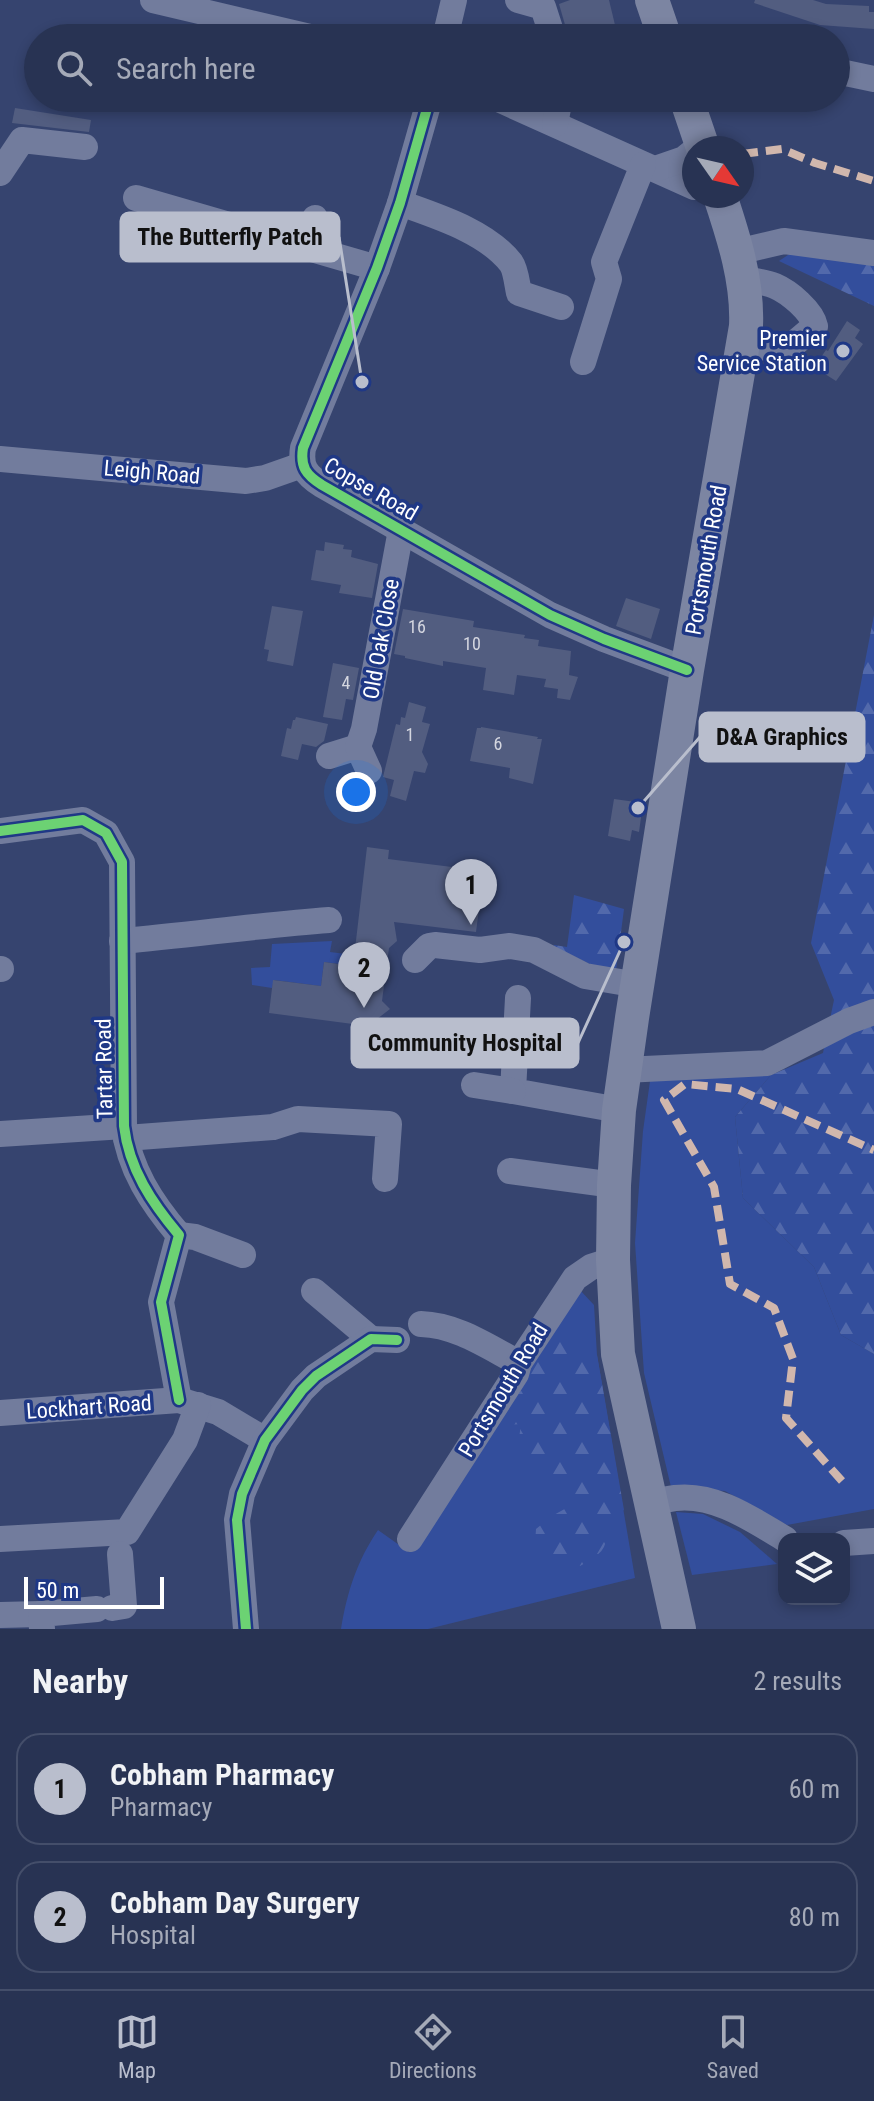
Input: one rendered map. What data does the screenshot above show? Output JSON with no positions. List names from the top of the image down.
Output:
{
  "streets": {
    "main road": ["Portsmouth Road"],
    "street": [
      "Leigh Road",
      "Copse Road",
      "Old Oak Close",
      "Tartar Road",
      "Lockhart Road"
    ]
  },
  "crossings": [
    ["Leigh Road", "Copse Road"],
    ["Copse Road", "Portsmouth Road"],
    ["Copse Road", "Old Oak Close"]
  ],
  "places": [
    "Premier Service Station",
    "The Butterfly Patch",
    "D&A Graphics",
    "Community Hospital"
  ],
  "house_numbers": [
    "16",
    "10",
    "4",
    "1",
    "6"
  ],
  "scale_bar": "50 m",
  "north": "bottom right",
  "page": {
    "search": "Search here",
    "pins": ["1", "2"],
    "scale": "50 m",
    "heading": ["Nearby", "2 results"],
    "list": [
      {
        "mark": "1",
        "name": "Cobham Pharmacy",
        "note": "Pharmacy",
        "value": "60 m"
      },
      {
        "mark": "2",
        "name": "Cobham Day Surgery",
        "note": "Hospital",
        "value": "80 m"
      }
    ],
    "nav": ["Map", "Directions", "Saved"]
  }
}
